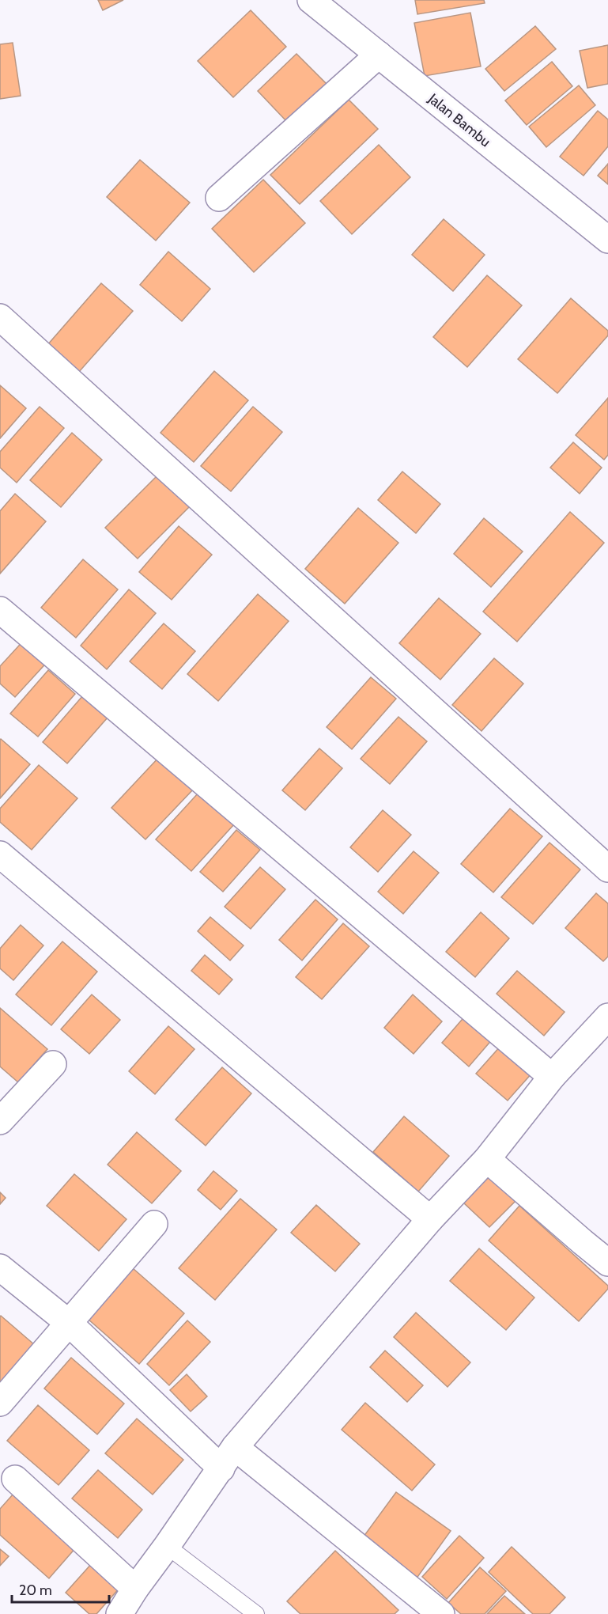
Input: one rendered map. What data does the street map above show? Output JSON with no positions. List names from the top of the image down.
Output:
{
  "streets": {
    "street": ["Jalan Bambu"]
  },
  "scale_bar": "20 m"
}
